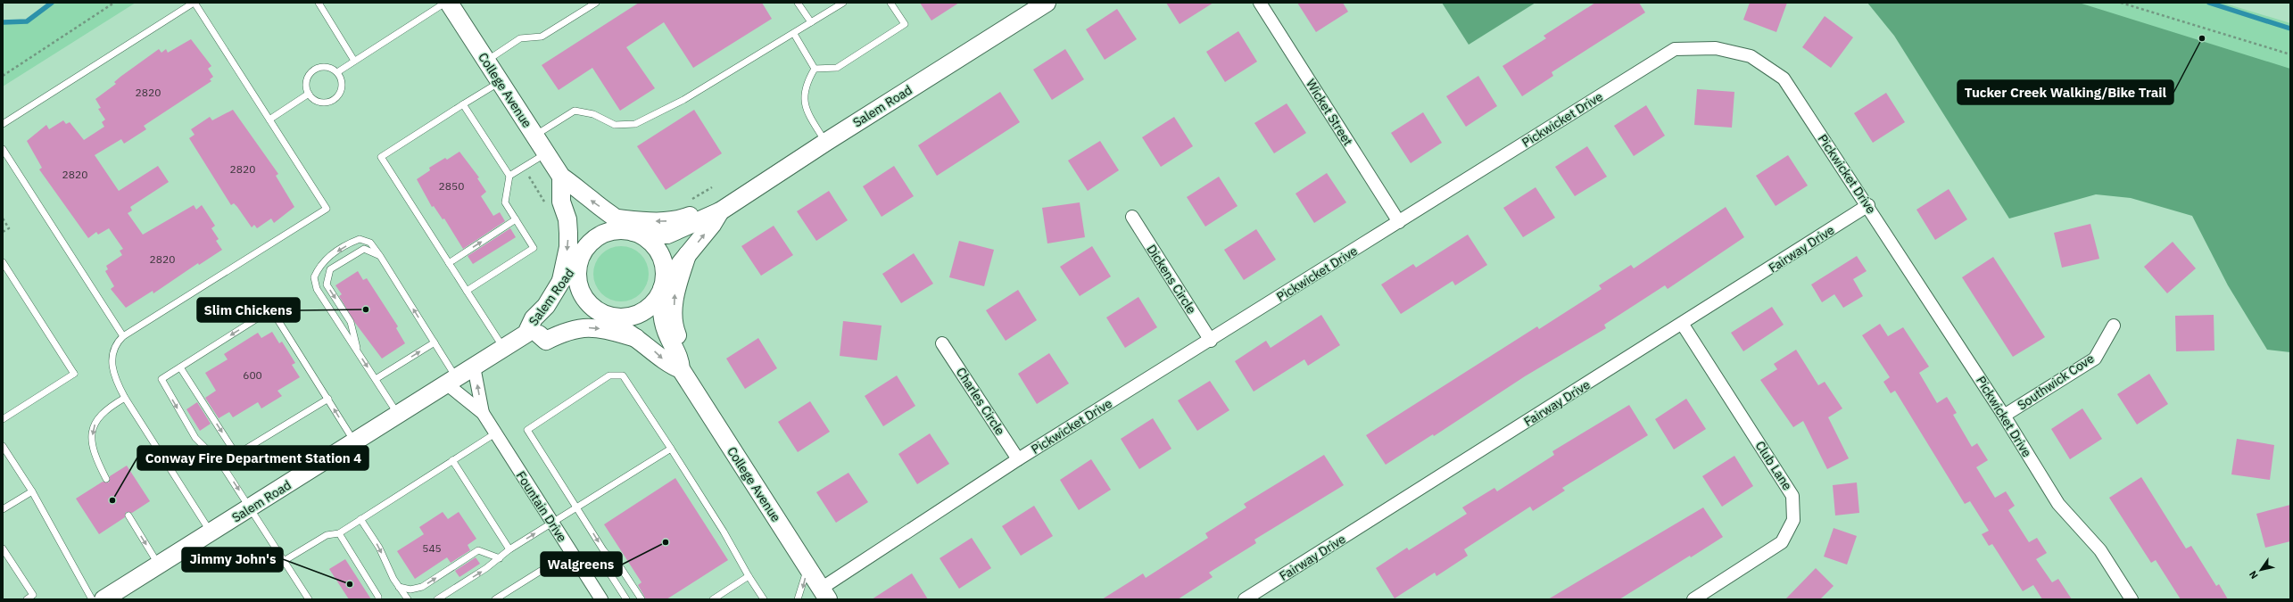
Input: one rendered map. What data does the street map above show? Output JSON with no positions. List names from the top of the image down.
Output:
{
  "streets": {
    "main road": ["College Avenue", "Salem Road"],
    "street": [
      "Wicket Street",
      "Pickwicket Drive",
      "Fairway Drive",
      "Dickens Circle",
      "Southwick Cove",
      "Charles Circle",
      "Club Lane",
      "Fountain Drive"
    ]
  },
  "crossings": [
    ["College Avenue", "Salem Road"],
    ["College Avenue", "Pickwicket Drive"],
    ["Salem Road", "Fountain Drive"],
    ["Wicket Street", "Pickwicket Drive"],
    ["Pickwicket Drive", "Fairway Drive"],
    ["Pickwicket Drive", "Dickens Circle"],
    ["Pickwicket Drive", "Southwick Cove"],
    ["Pickwicket Drive", "Charles Circle"],
    ["Fairway Drive", "Club Lane"]
  ],
  "places": [
    "Tucker Creek Walking/Bike Trail",
    "Slim Chickens",
    "Conway Fire Department Station 4",
    "Walgreens",
    "Jimmy John's"
  ],
  "house_numbers": [
    "2820",
    "2820",
    "2820",
    "2850",
    "2820",
    "600",
    "545"
  ],
  "north": "bottom left"
}
